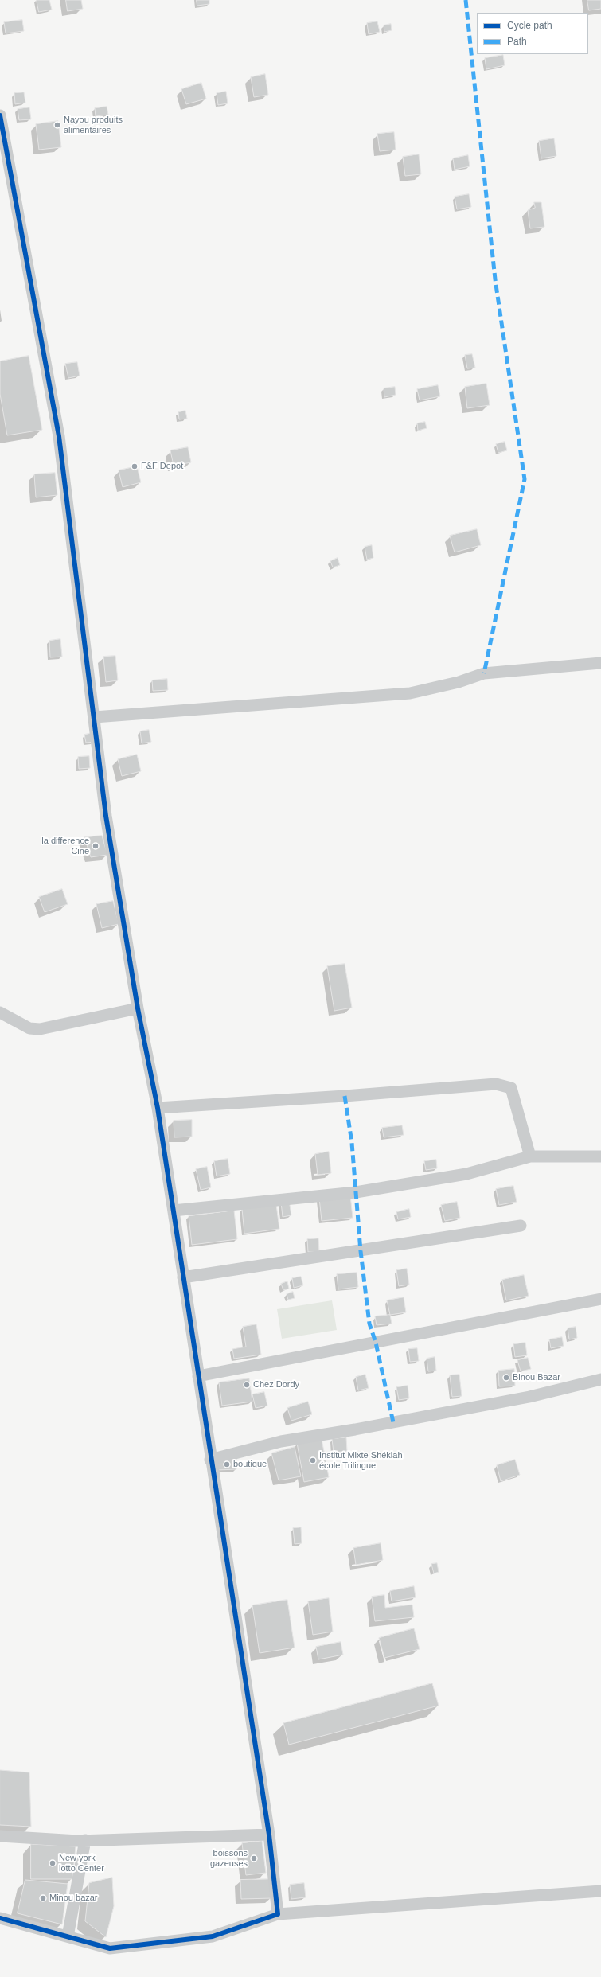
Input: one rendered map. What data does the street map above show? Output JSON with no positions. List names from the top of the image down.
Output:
{
  "places": [
    "Nayou produits alimentaires",
    "F&F Depot",
    "la difference Cine",
    "Binou Bazar",
    "Chez Dordy",
    "Institut Mixte Shékiah école Trilingue",
    "boutique",
    "boissons gazeuses",
    "New york lotto Center",
    "Minou bazar"
  ],
  "legend": ["Cycle path", "Path"]
}
